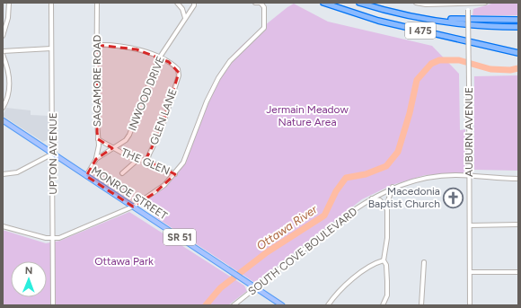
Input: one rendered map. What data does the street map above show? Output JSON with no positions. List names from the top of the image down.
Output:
{
  "streets": {
    "highway": ["I 475"],
    "main road": ["MONROE STREET", "SR 51"],
    "street": [
      "SAGAMORE ROAD",
      "INWOOD DRIVE",
      "GLEN LANE",
      "AUBURN AVENUE",
      "UPTON AVENUE",
      "THE GLEN",
      "SOUTH COVE BOULEVARD"
    ]
  },
  "crossings": [
    ["SAGAMORE ROAD", "INWOOD DRIVE"],
    ["SAGAMORE ROAD", "THE GLEN"],
    ["INWOOD DRIVE", "GLEN LANE"],
    ["INWOOD DRIVE", "THE GLEN"],
    ["INWOOD DRIVE", "MONROE STREET"],
    ["GLEN LANE", "THE GLEN"],
    ["AUBURN AVENUE", "SOUTH COVE BOULEVARD"],
    ["UPTON AVENUE", "MONROE STREET"],
    ["MONROE STREET", "SOUTH COVE BOULEVARD"]
  ],
  "water": ["Ottawa River"],
  "parks": ["Jermain Meadow Nature Area", "Ottawa Park"],
  "places": {
    "church": ["Macedonia Baptist Church"]
  },
  "north": "top"
}
